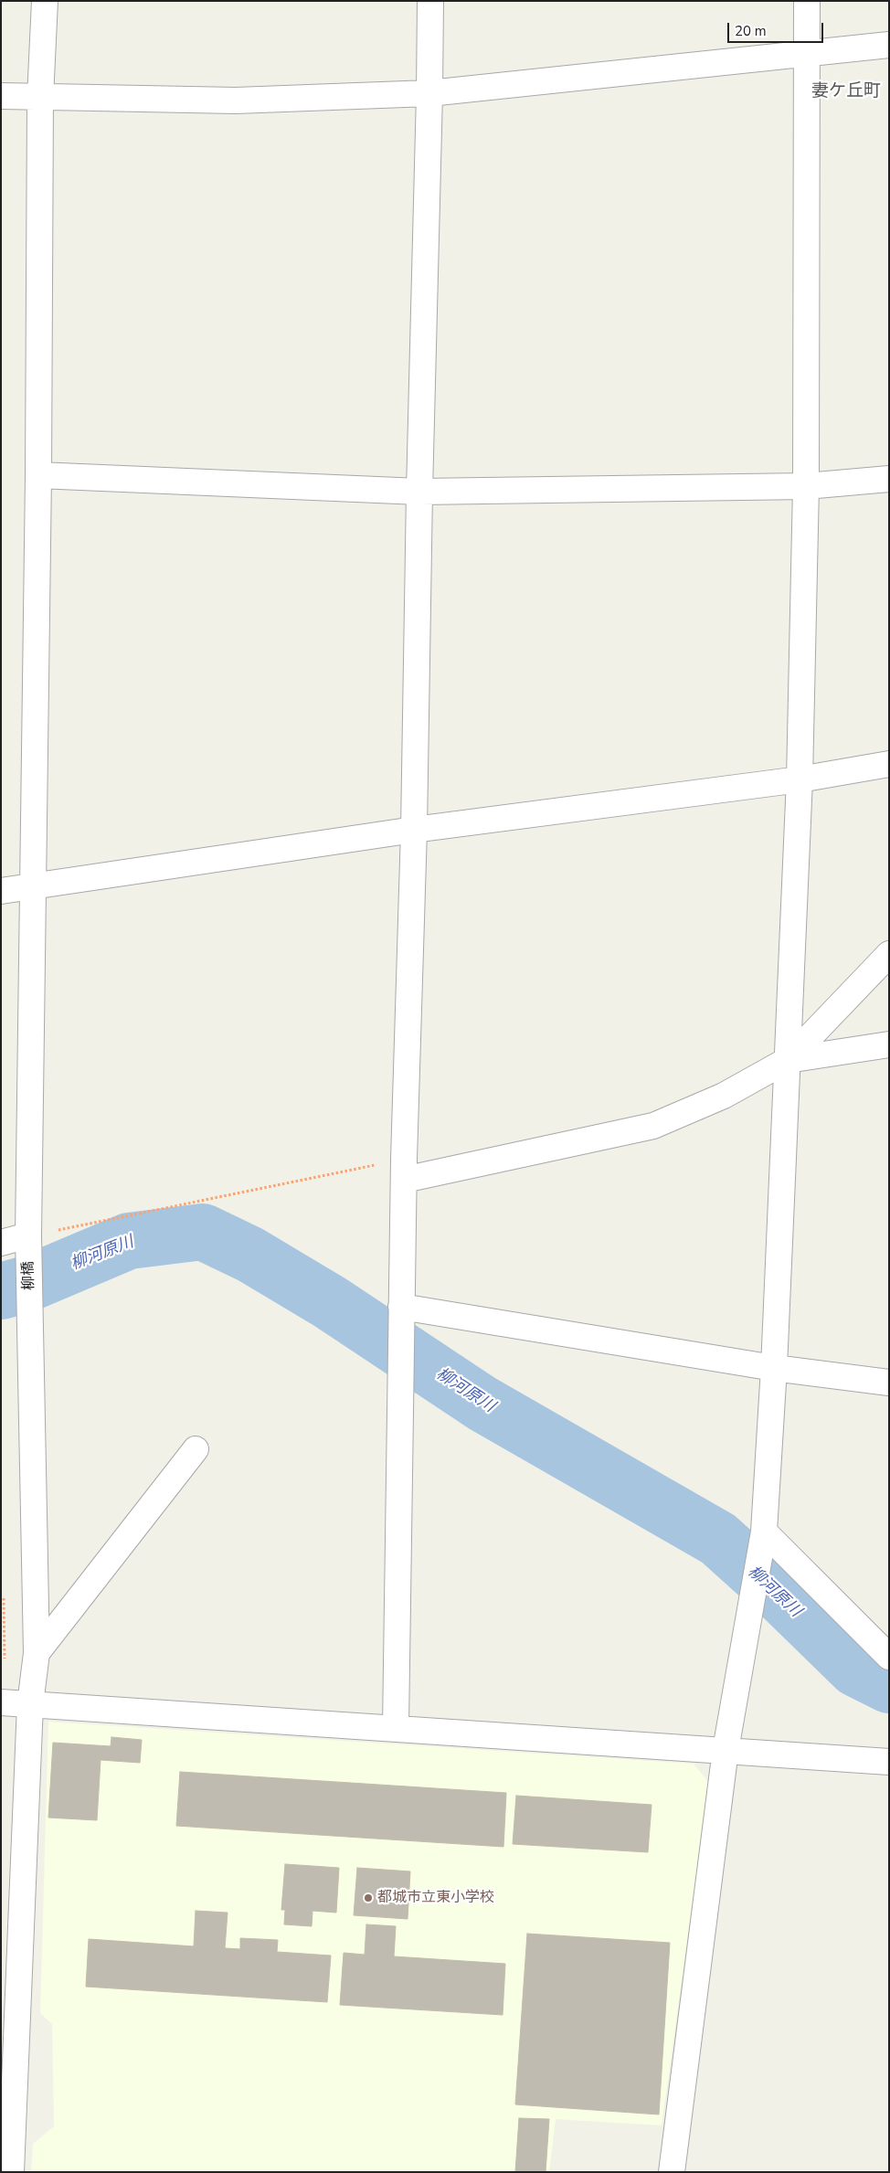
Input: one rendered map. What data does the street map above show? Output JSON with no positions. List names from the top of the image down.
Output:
{
  "streets": {
    "street": ["柳橋"]
  },
  "districts": ["妻ケ丘町"],
  "water": ["柳河原川"],
  "places": ["都城市立東小学校"],
  "scale_bar": "20 m"
}
